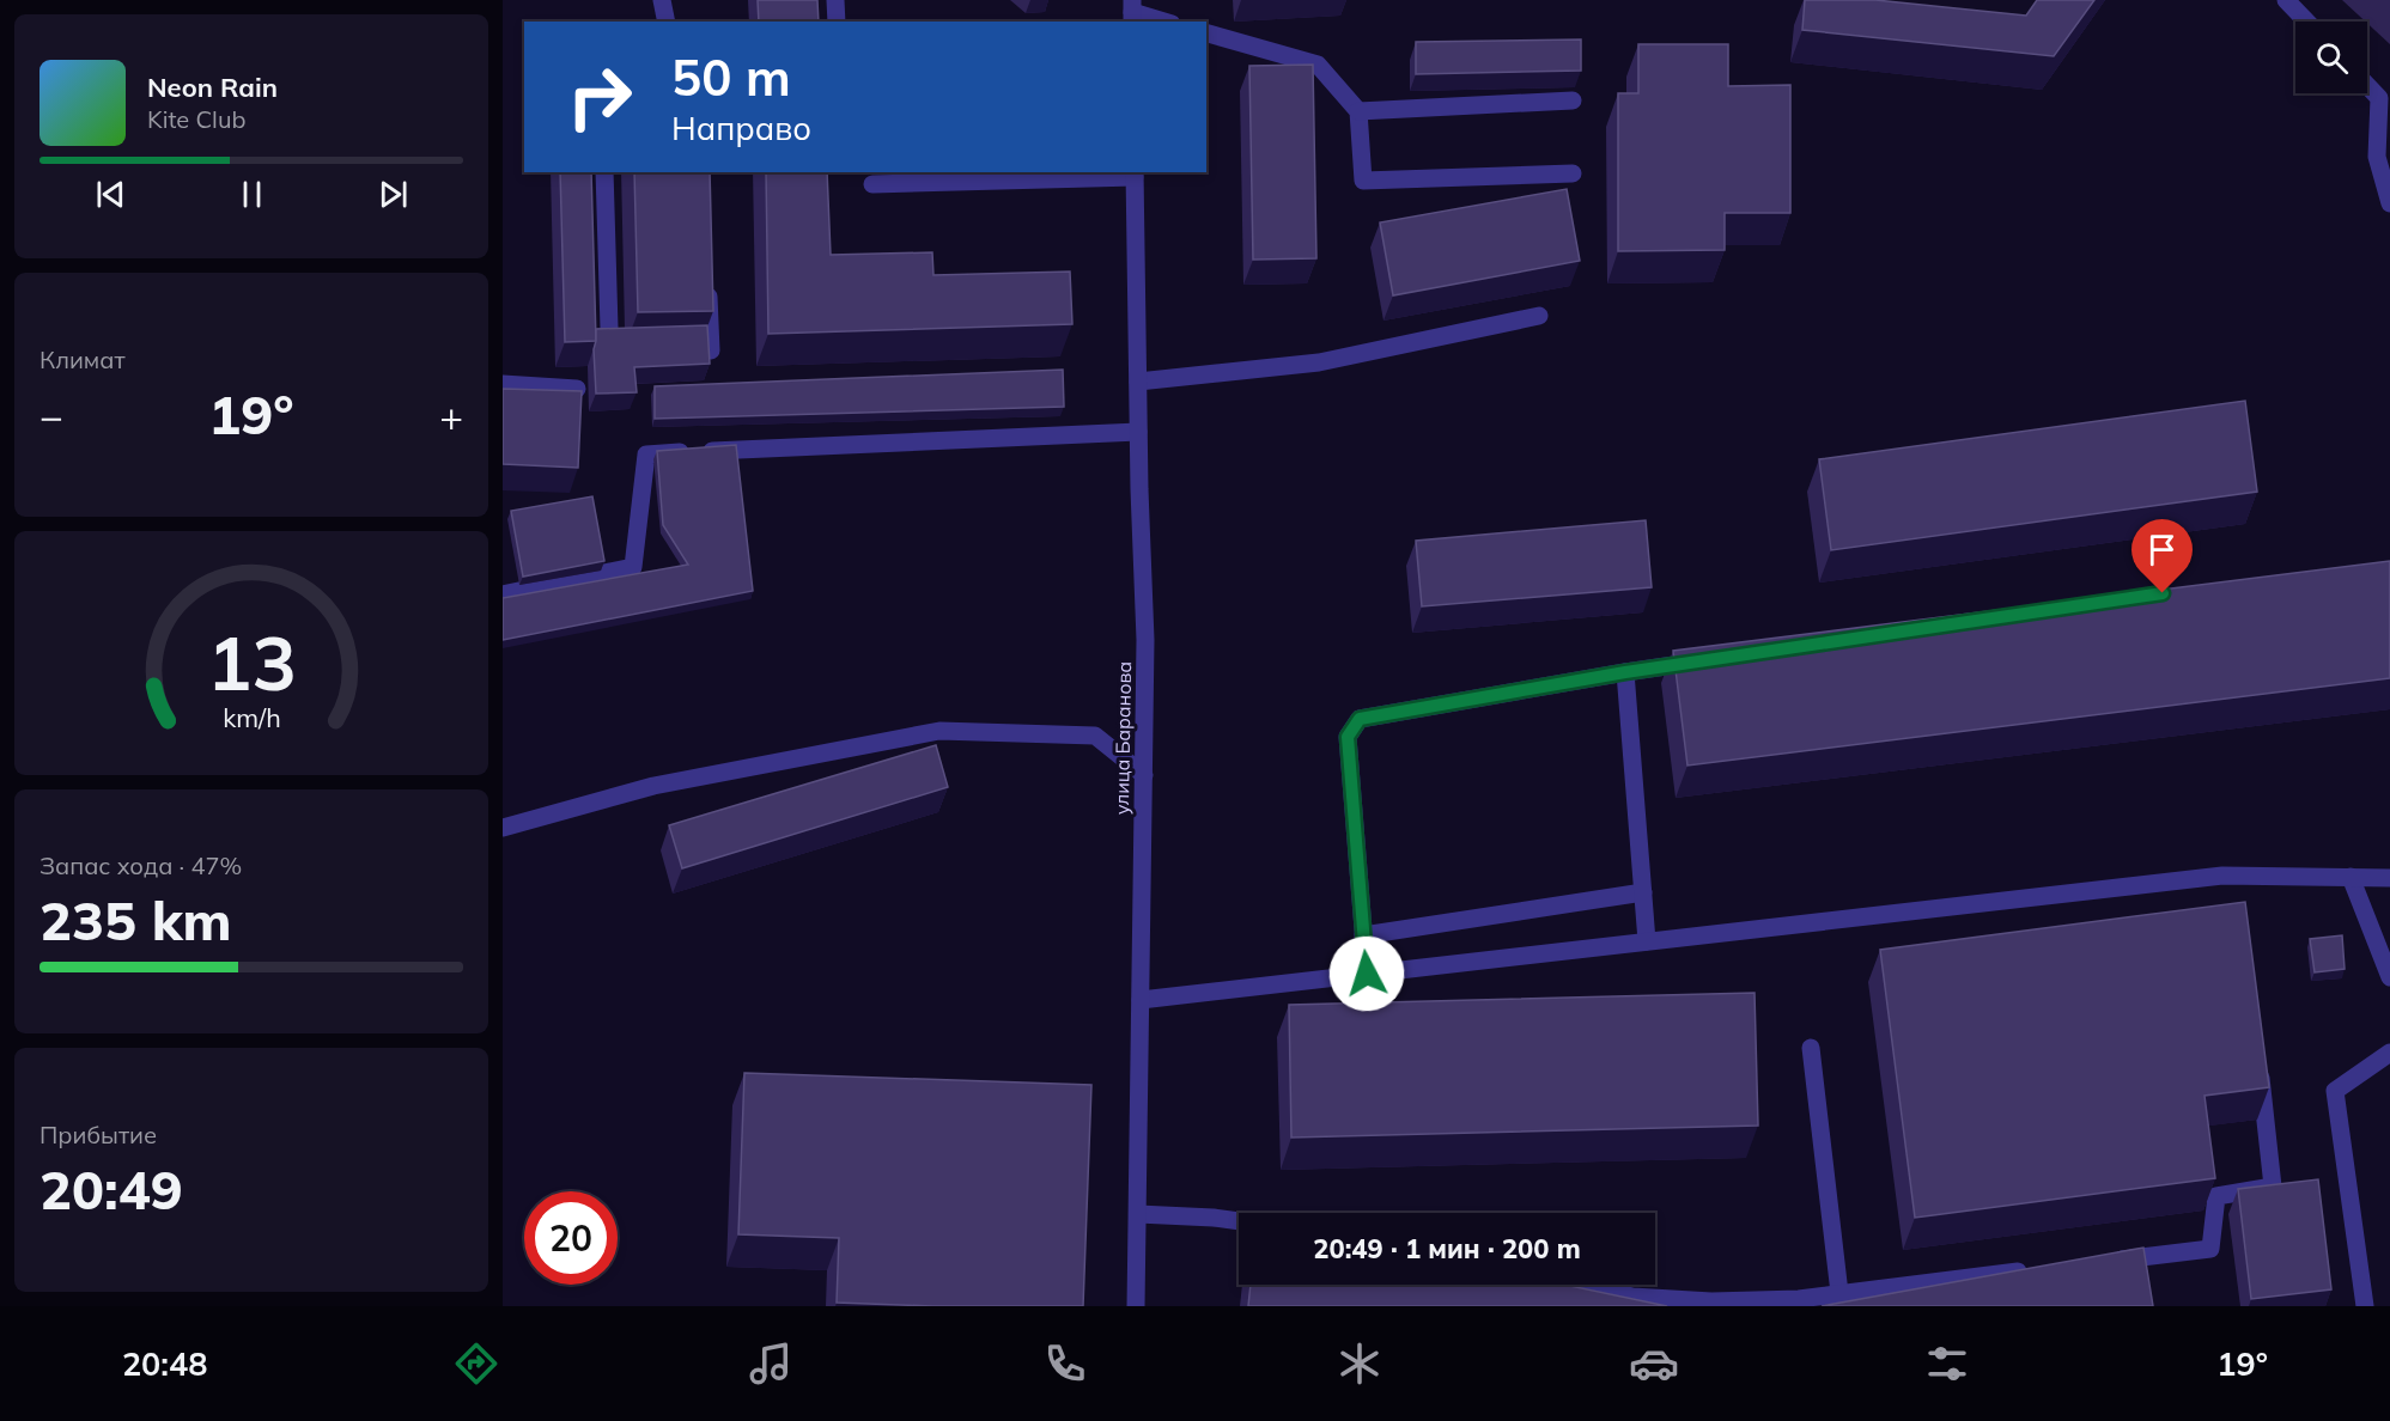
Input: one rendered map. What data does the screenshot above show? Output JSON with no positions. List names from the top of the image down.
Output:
{
  "streets": {
    "street": ["улица Баранова"]
  },
  "page": {
    "turn": ["50 m", "Направо"],
    "song": ["Neon Rain", "Kite Club"],
    "tile": [
      "Климат",
      ["Запас хода · 47%", "235 km"],
      ["Прибытие", "20:49"]
    ],
    "heat": ["−", "19°", "+"],
    "limit": "20",
    "trip": "20:49 · 1 мин · 200 m",
    "tabs": ["20:48", "19°"],
    "gauge": ["13", "km/h"]
  }
}
